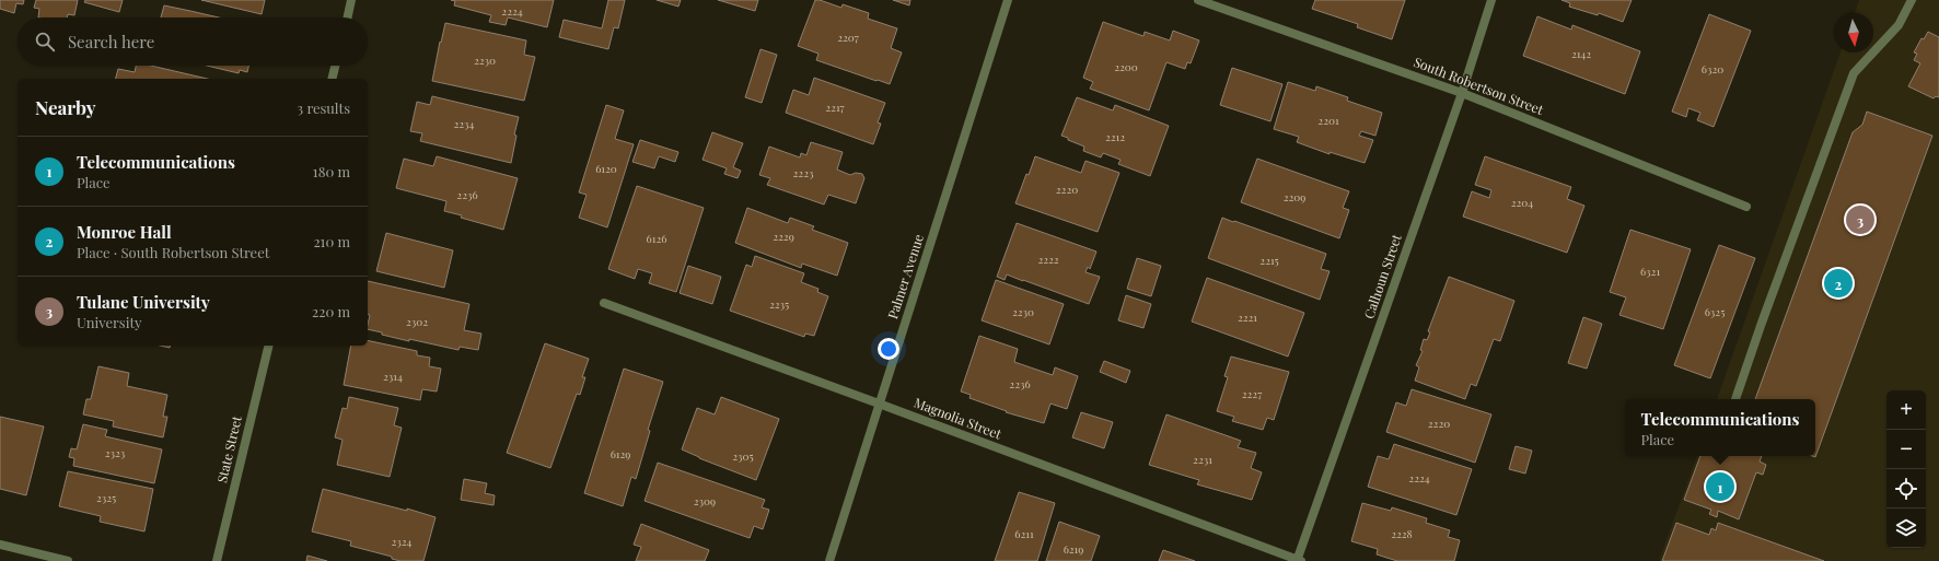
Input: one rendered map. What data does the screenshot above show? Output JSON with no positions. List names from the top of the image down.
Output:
{
  "streets": {
    "street": [
      "South Robertson Street",
      "Palmer Avenue",
      "Calhoun Street",
      "Magnolia Street",
      "State Street"
    ]
  },
  "crossings": [
    ["South Robertson Street", "Calhoun Street"],
    ["Palmer Avenue", "Magnolia Street"],
    ["Calhoun Street", "Magnolia Street"]
  ],
  "house_numbers": [
    "2224",
    "2207",
    "2142",
    "2230",
    "2200",
    "6320",
    "2217",
    "2201",
    "2234",
    "2212",
    "6120",
    "2223",
    "2220",
    "2236",
    "2209",
    "2204",
    "2229",
    "6126",
    "2222",
    "2215",
    "6321",
    "2235",
    "2230",
    "6325",
    "2221",
    "2302",
    "2314",
    "2236",
    "2227",
    "2220",
    "2323",
    "6129",
    "2305",
    "2231",
    "2224",
    "2325",
    "2309",
    "6211",
    "2228",
    "2324",
    "6219"
  ],
  "north": "bottom",
  "page": {
    "search": "Search here",
    "heading": ["Nearby", "3 results"],
    "list": [
      {
        "mark": "1",
        "name": "Telecommunications",
        "note": "Place",
        "value": "180 m"
      },
      {
        "mark": "2",
        "name": "Monroe Hall",
        "note": "Place · South Robertson Street",
        "value": "210 m"
      },
      {
        "mark": "3",
        "name": "Tulane University",
        "note": "University",
        "value": "220 m"
      }
    ],
    "pins": ["3", "2", "1"],
    "map_buttons": ["+", "−"],
    "popup": ["Telecommunications", "Place"]
  }
}
